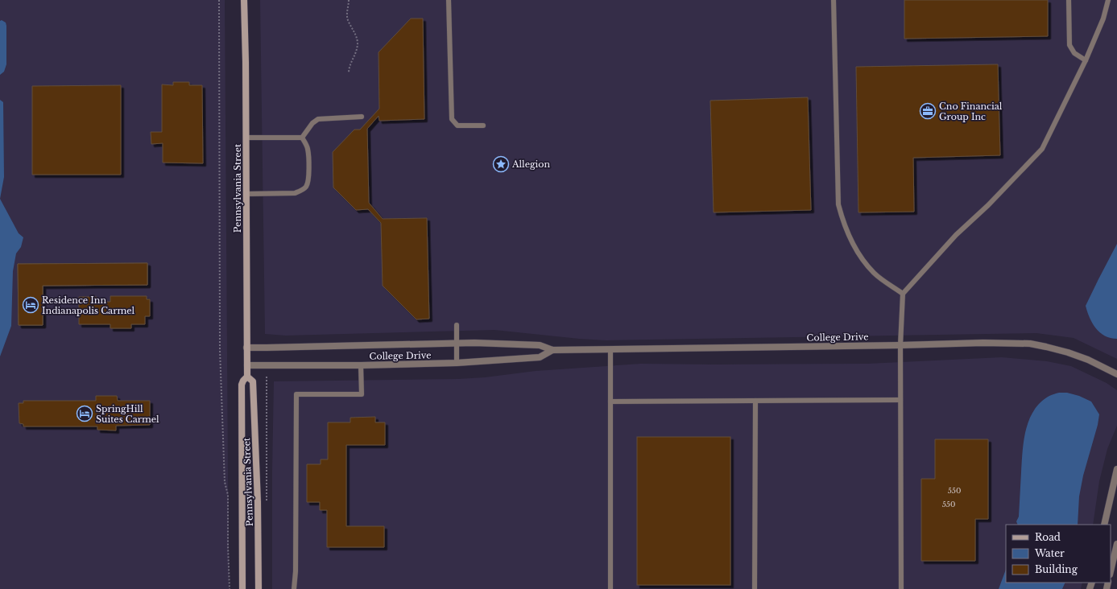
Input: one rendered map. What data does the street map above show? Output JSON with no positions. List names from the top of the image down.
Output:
{
  "streets": {
    "main road": ["Pennsylvania Street"],
    "street": ["College Drive"]
  },
  "crossings": [
    ["Pennsylvania Street", "College Drive"]
  ],
  "places": {
    "office": ["Cno Financial Group Inc"],
    "place": ["Allegion"],
    "hotel": ["Residence Inn Indianapolis Carmel", "SpringHill Suites Carmel"]
  },
  "house_numbers": ["550", "550"],
  "legend": ["Road", "Water", "Building"]
}
